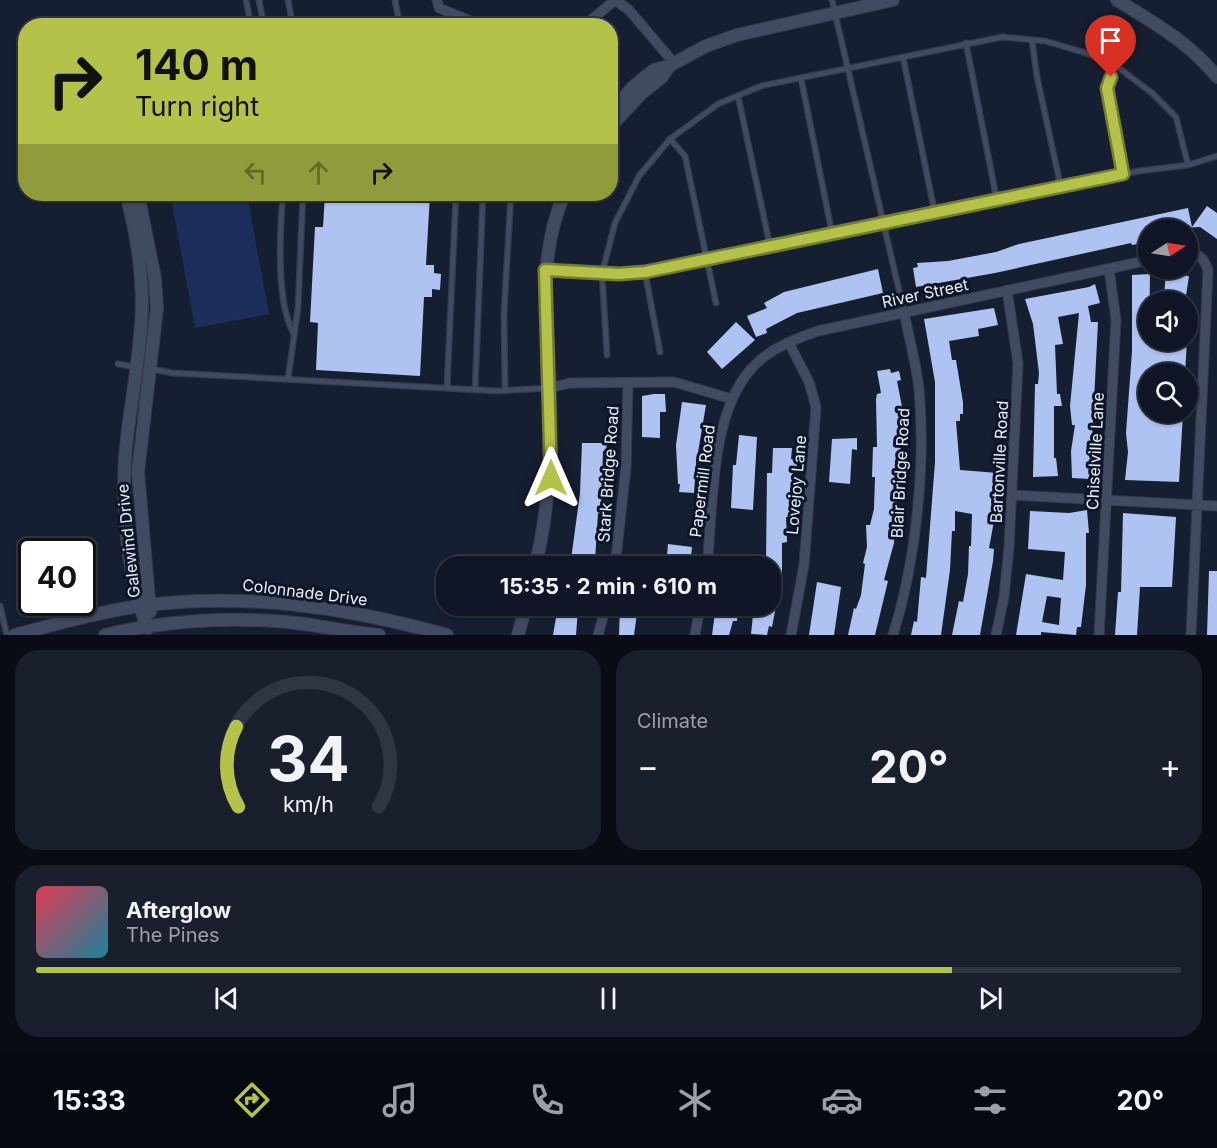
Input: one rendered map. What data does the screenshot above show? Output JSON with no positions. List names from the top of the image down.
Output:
{
  "streets": {
    "street": [
      "River Street",
      "Chiselville Lane",
      "Bartonville Road",
      "Blair Bridge Road",
      "Stark Bridge Road",
      "Papermill Road",
      "Lovejoy Lane",
      "Galewind Drive",
      "Colonnade Drive"
    ]
  },
  "crossings": [
    ["River Street", "Chiselville Lane"],
    ["River Street", "Bartonville Road"],
    ["River Street", "Blair Bridge Road"],
    ["River Street", "Papermill Road"],
    ["River Street", "Lovejoy Lane"],
    ["Galewind Drive", "Colonnade Drive"]
  ],
  "north": "right",
  "page": {
    "turn": ["140 m", "Turn right"],
    "limit": "40",
    "trip": "15:35 · 2 min · 610 m",
    "tile": "Climate",
    "heat": ["−", "20°", "+"],
    "song": ["Afterglow", "The Pines"],
    "tabs": ["15:33", "20°"],
    "gauge": ["34", "km/h"]
  }
}
